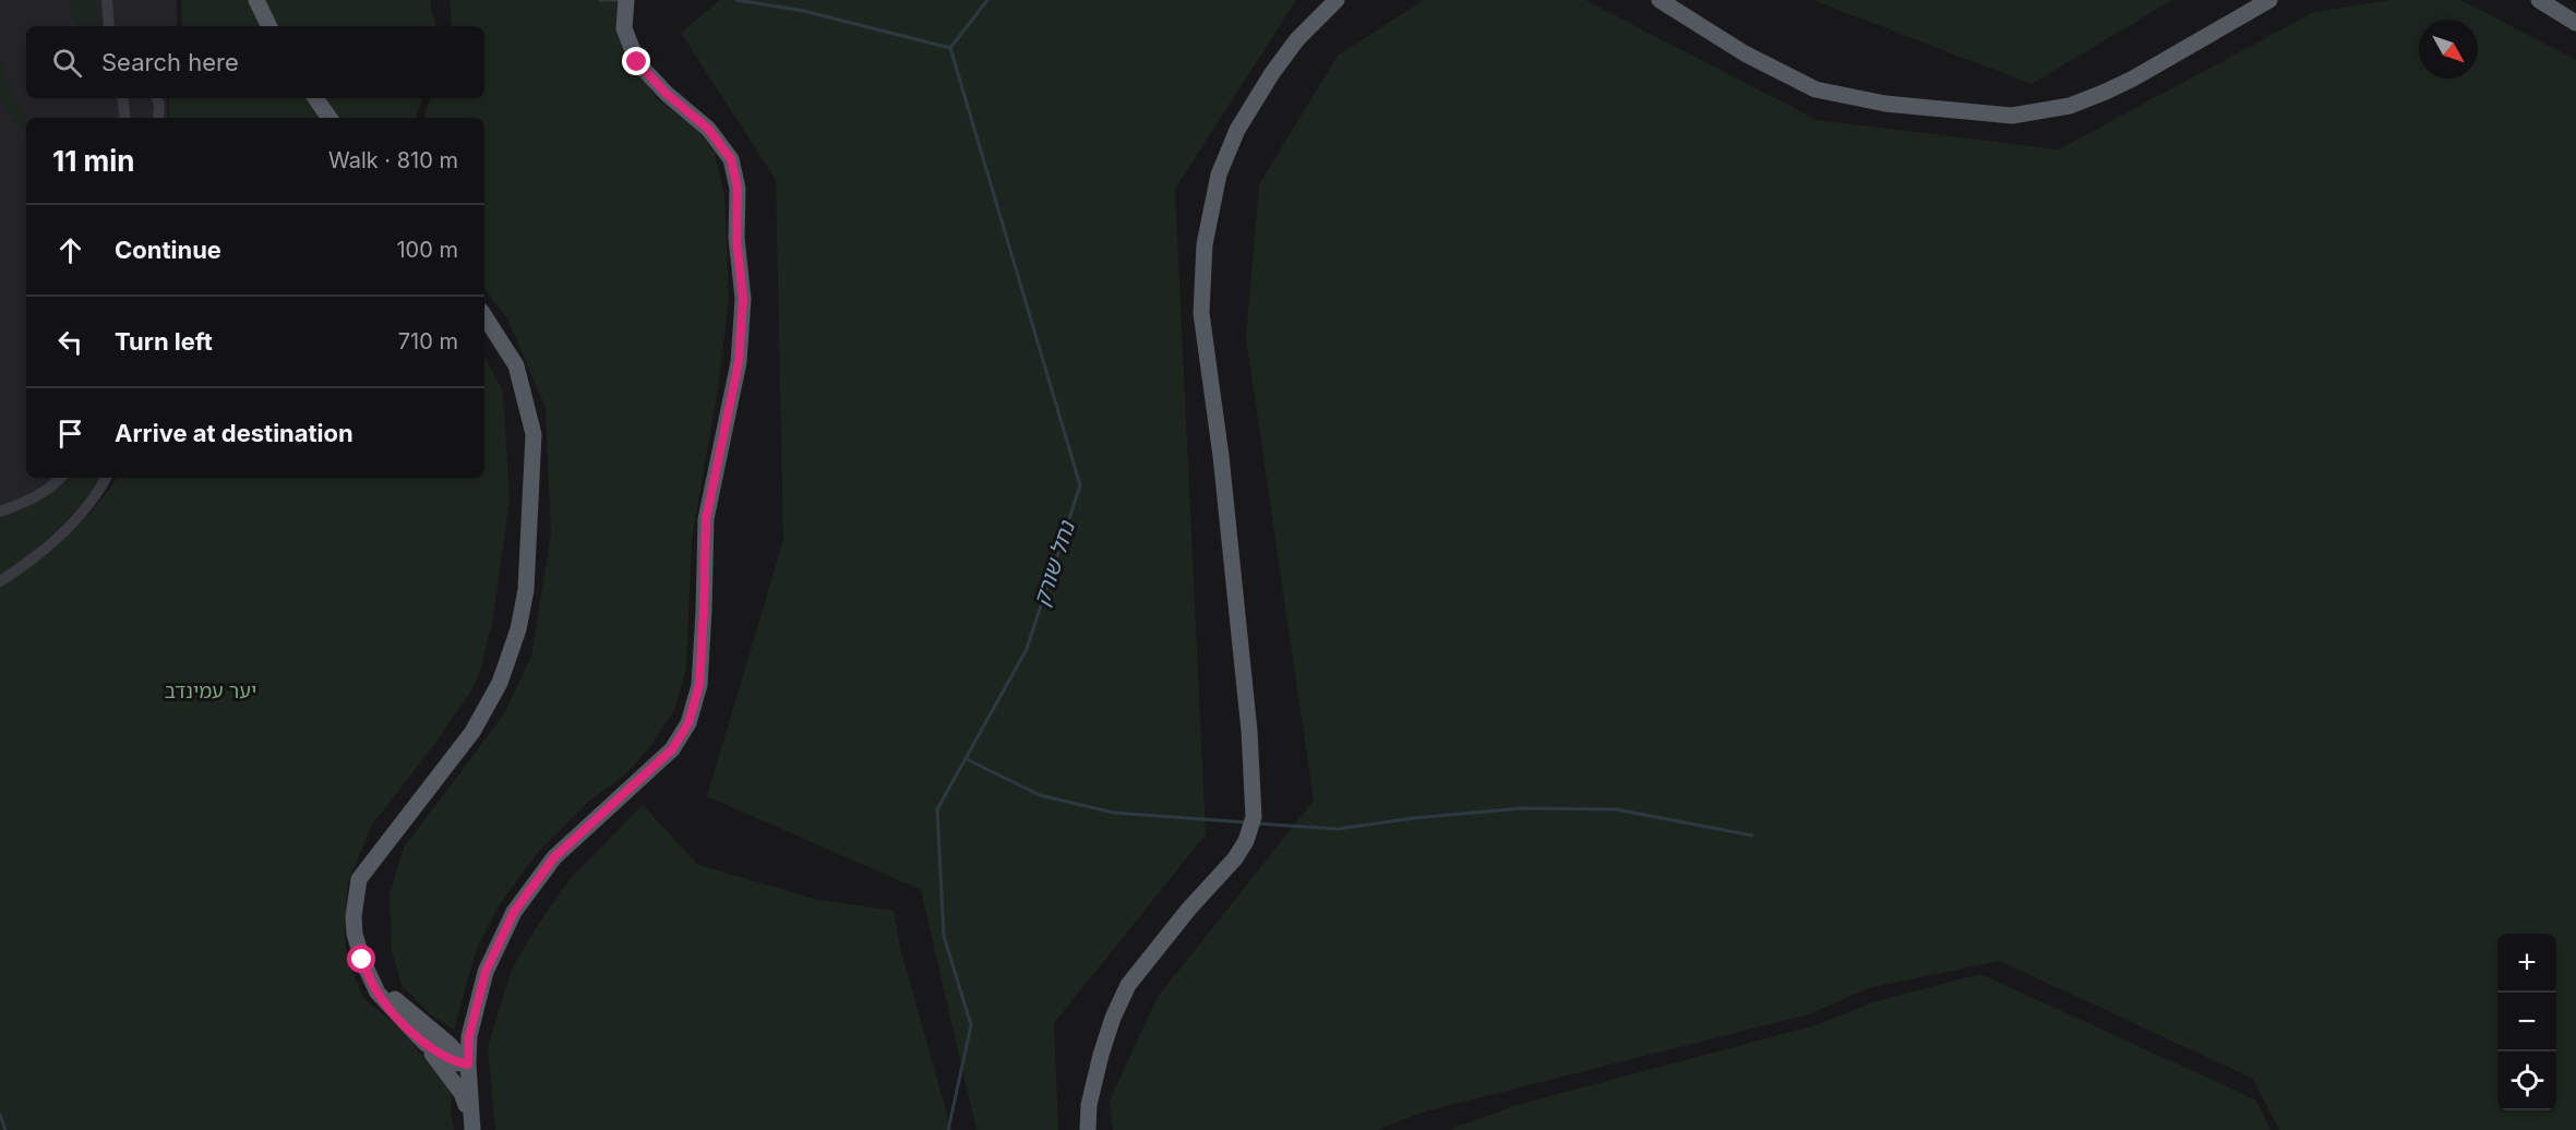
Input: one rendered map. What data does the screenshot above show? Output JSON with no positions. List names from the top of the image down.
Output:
{
  "water": ["נחל שורק"],
  "parks": ["יער עמינדב"],
  "north": "bottom right",
  "page": {
    "search": "Search here",
    "heading": ["11 min", "Walk · 810 m"],
    "list": [
      ["Continue", "100 m"],
      ["Turn left", "710 m"],
      "Arrive at destination"
    ],
    "map_buttons": ["+", "−"]
  }
}
